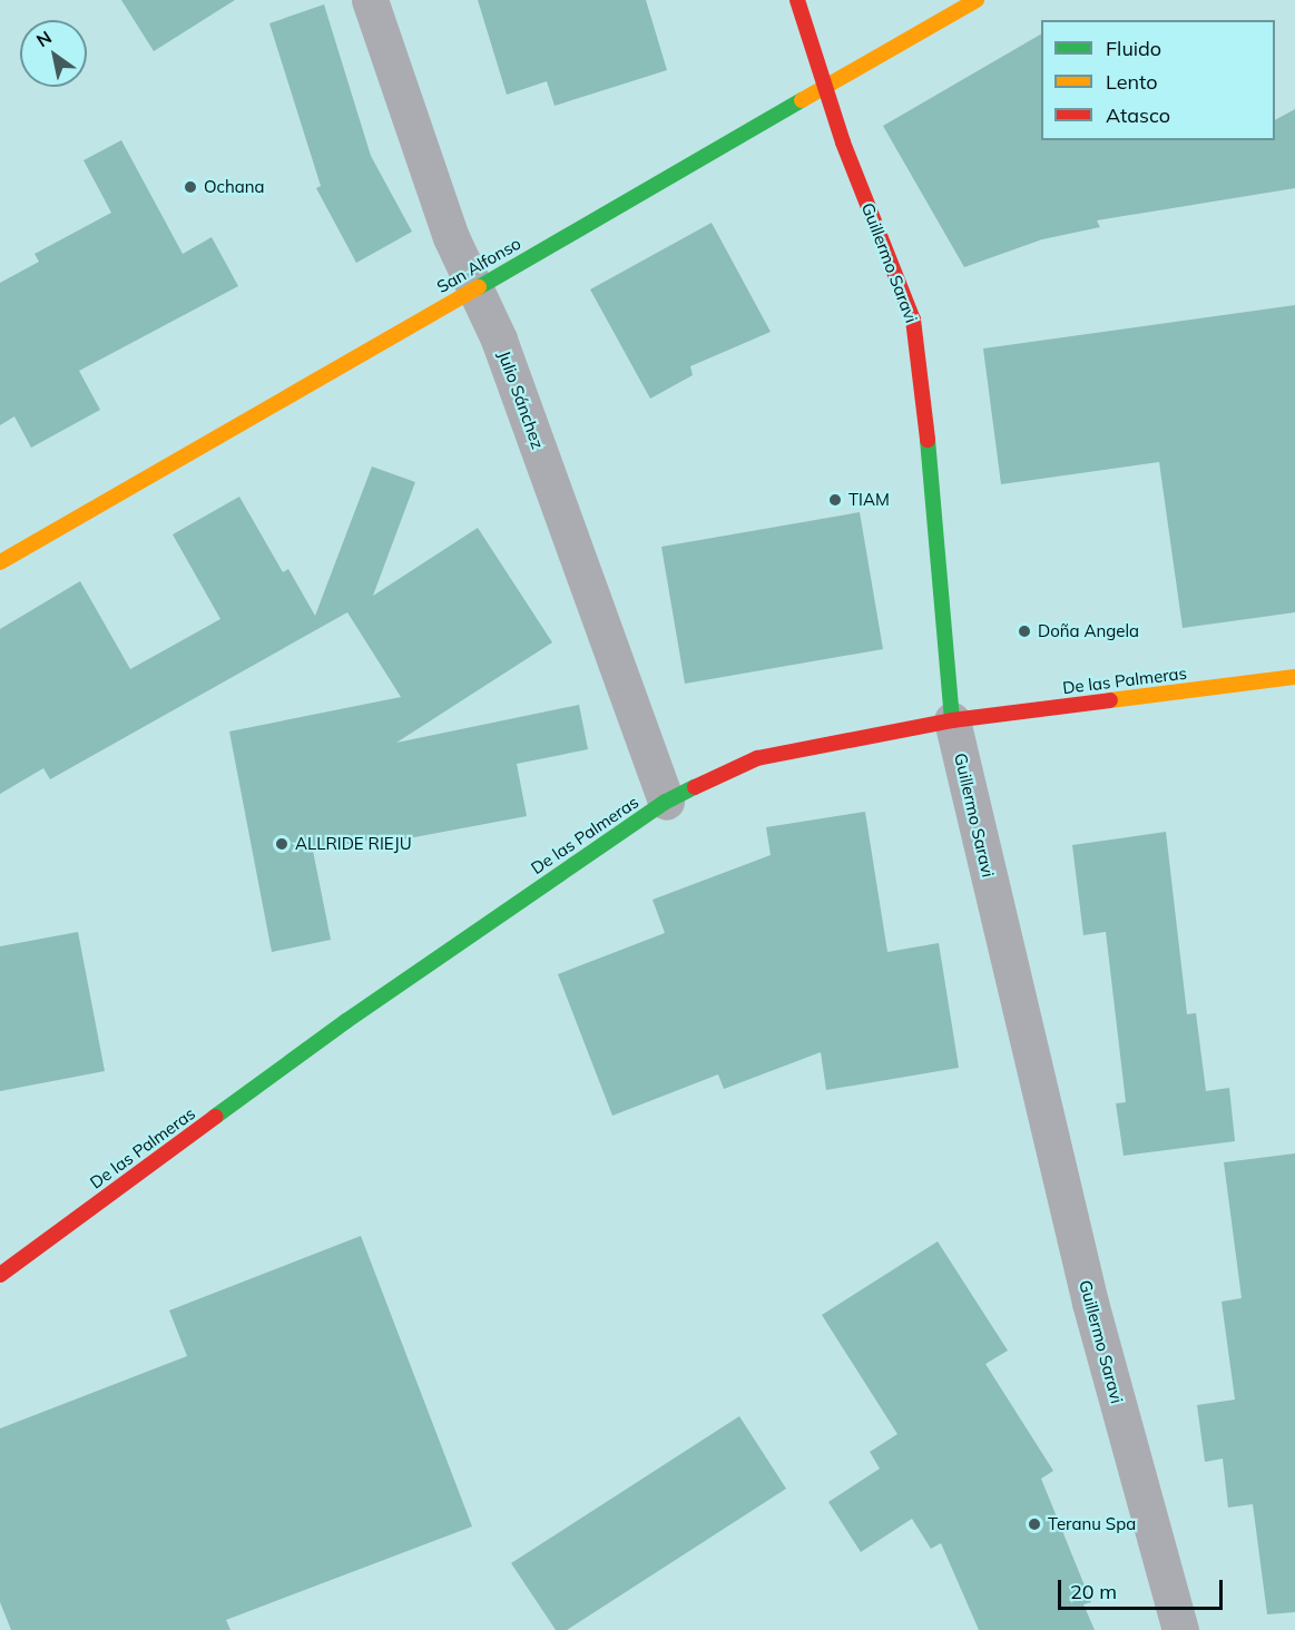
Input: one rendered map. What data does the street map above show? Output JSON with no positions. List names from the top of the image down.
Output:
{
  "streets": {
    "street": [
      "Guillermo Saravi",
      "San Alfonso",
      "Julio Sánchez",
      "De las Palmeras"
    ]
  },
  "crossings": [
    ["Guillermo Saravi", "San Alfonso"],
    ["Guillermo Saravi", "De las Palmeras"],
    ["San Alfonso", "Julio Sánchez"],
    ["Julio Sánchez", "De las Palmeras"]
  ],
  "places": [
    "Ochana",
    "TIAM",
    "Doña Angela",
    "ALLRIDE RIEJU",
    "Teranu Spa"
  ],
  "legend": ["Fluido", "Lento", "Atasco"],
  "scale_bar": "20 m",
  "north": "top left"
}
